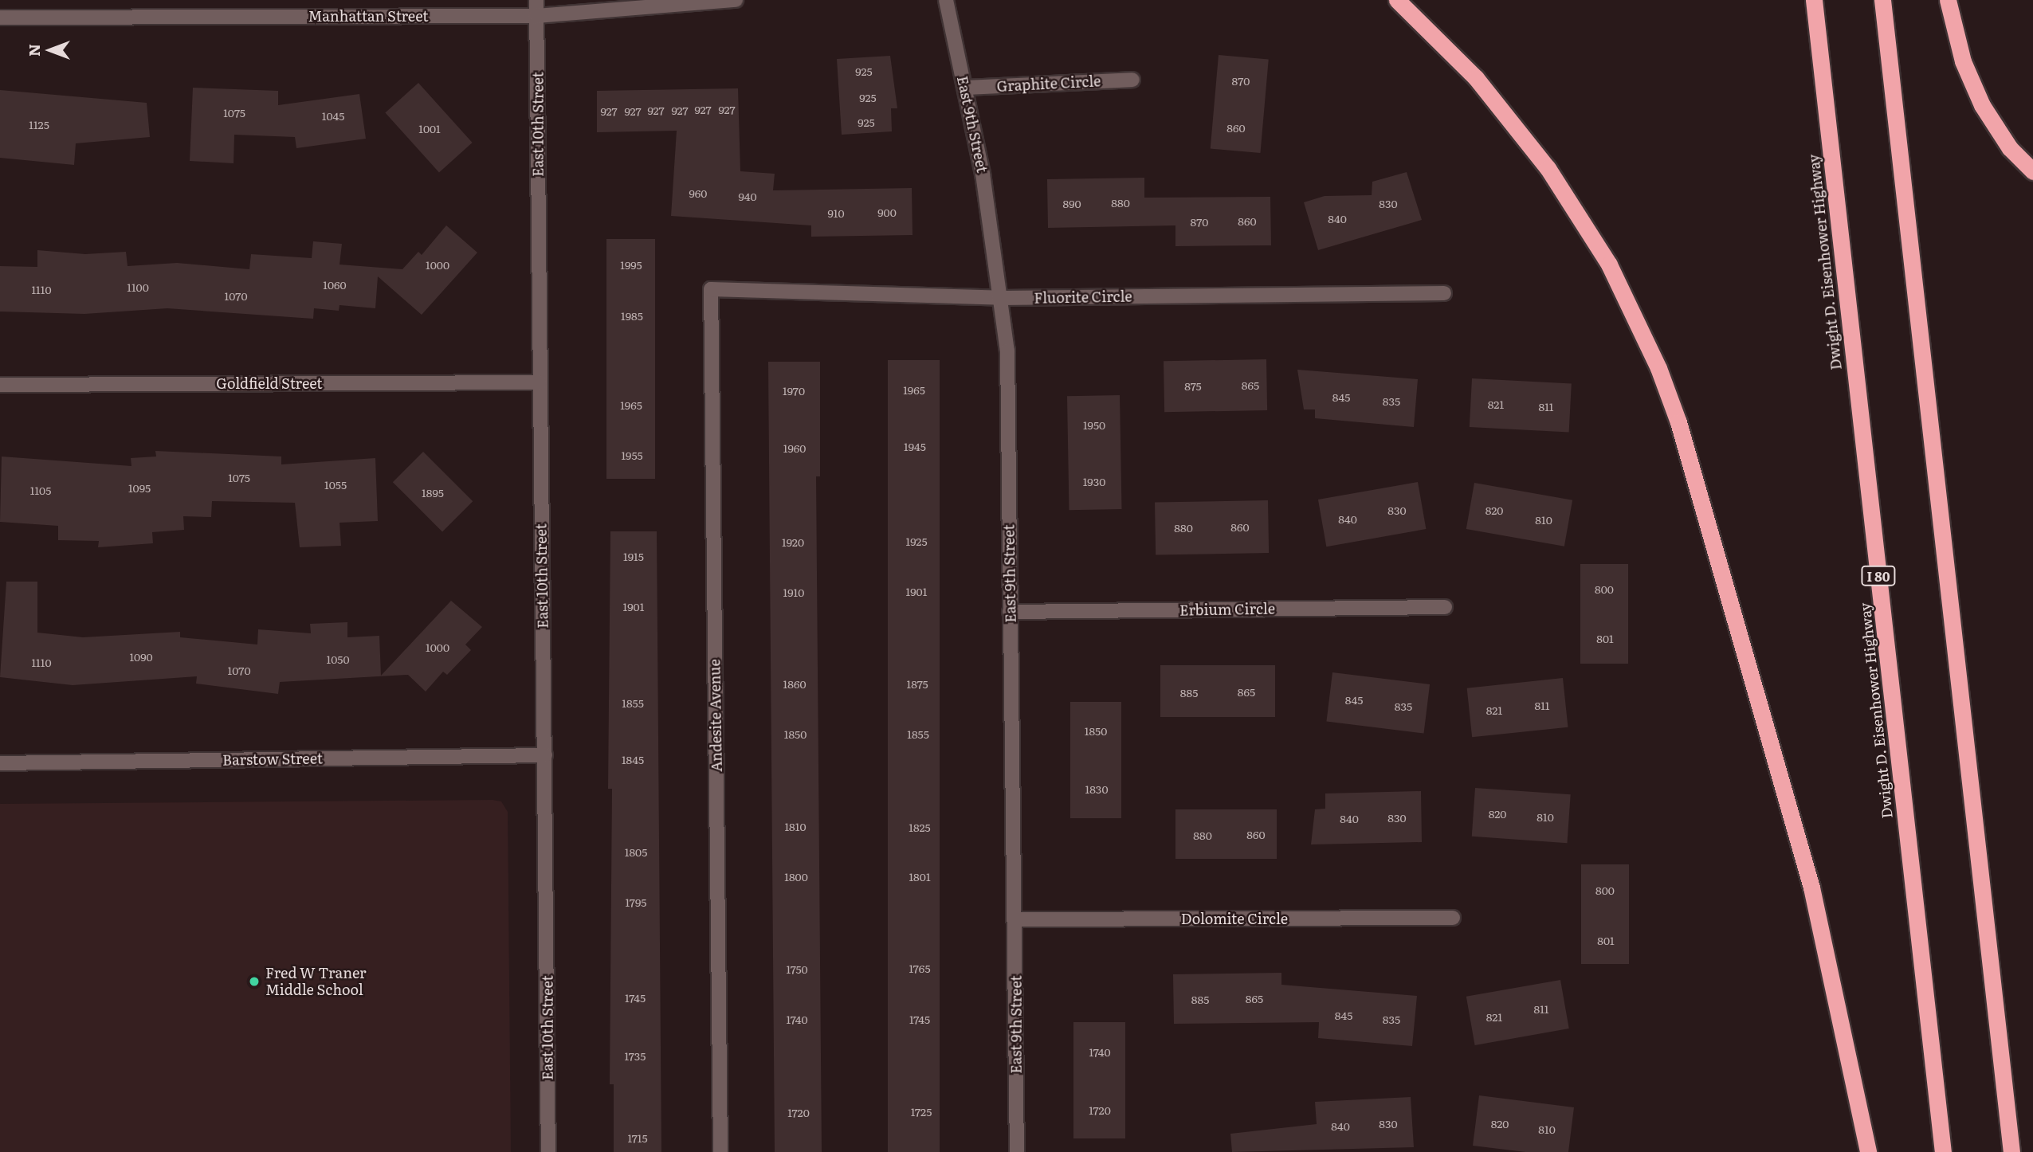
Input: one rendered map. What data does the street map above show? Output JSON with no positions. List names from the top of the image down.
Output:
{
  "streets": {
    "highway": ["Dwight D. Eisenhower Highway", "I 80"],
    "street": [
      "Manhattan Street",
      "Graphite Circle",
      "East 10th Street",
      "East 9th Street",
      "Fluorite Circle",
      "Goldfield Street",
      "Erbium Circle",
      "Andesite Avenue",
      "Barstow Street",
      "Dolomite Circle"
    ]
  },
  "crossings": [
    ["Manhattan Street", "East 10th Street"],
    ["Graphite Circle", "East 9th Street"],
    ["East 10th Street", "Goldfield Street"],
    ["East 10th Street", "Barstow Street"],
    ["East 9th Street", "Fluorite Circle"],
    ["East 9th Street", "Erbium Circle"],
    ["East 9th Street", "Dolomite Circle"],
    ["Fluorite Circle", "Andesite Avenue"]
  ],
  "places": ["Fred W Traner Middle School"],
  "house_numbers": [
    "925",
    "870",
    "925",
    "927",
    "927",
    "927",
    "927",
    "927",
    "927",
    "1075",
    "1045",
    "925",
    "1125",
    "860",
    "1001",
    "960",
    "940",
    "880",
    "890",
    "830",
    "900",
    "910",
    "840",
    "860",
    "870",
    "1000",
    "1995",
    "1060",
    "1100",
    "1110",
    "1070",
    "1985",
    "865",
    "875",
    "1965",
    "1970",
    "845",
    "835",
    "821",
    "1965",
    "811",
    "1950",
    "1945",
    "1960",
    "1955",
    "1075",
    "1930",
    "1055",
    "1095",
    "1105",
    "1895",
    "830",
    "820",
    "840",
    "810",
    "860",
    "880",
    "1925",
    "1920",
    "1915",
    "800",
    "1901",
    "1910",
    "1901",
    "801",
    "1000",
    "1090",
    "1050",
    "1110",
    "1070",
    "1860",
    "1875",
    "865",
    "885",
    "845",
    "1855",
    "811",
    "835",
    "821",
    "1850",
    "1850",
    "1855",
    "1845",
    "1830",
    "820",
    "810",
    "830",
    "840",
    "1810",
    "1825",
    "860",
    "880",
    "1805",
    "1800",
    "1801",
    "800",
    "1795",
    "801",
    "1765",
    "1750",
    "1745",
    "865",
    "885",
    "811",
    "845",
    "821",
    "1740",
    "1745",
    "835",
    "1740",
    "1735",
    "1720",
    "1725",
    "1720",
    "830",
    "820",
    "840",
    "810",
    "1715"
  ],
  "north": "left"
}
